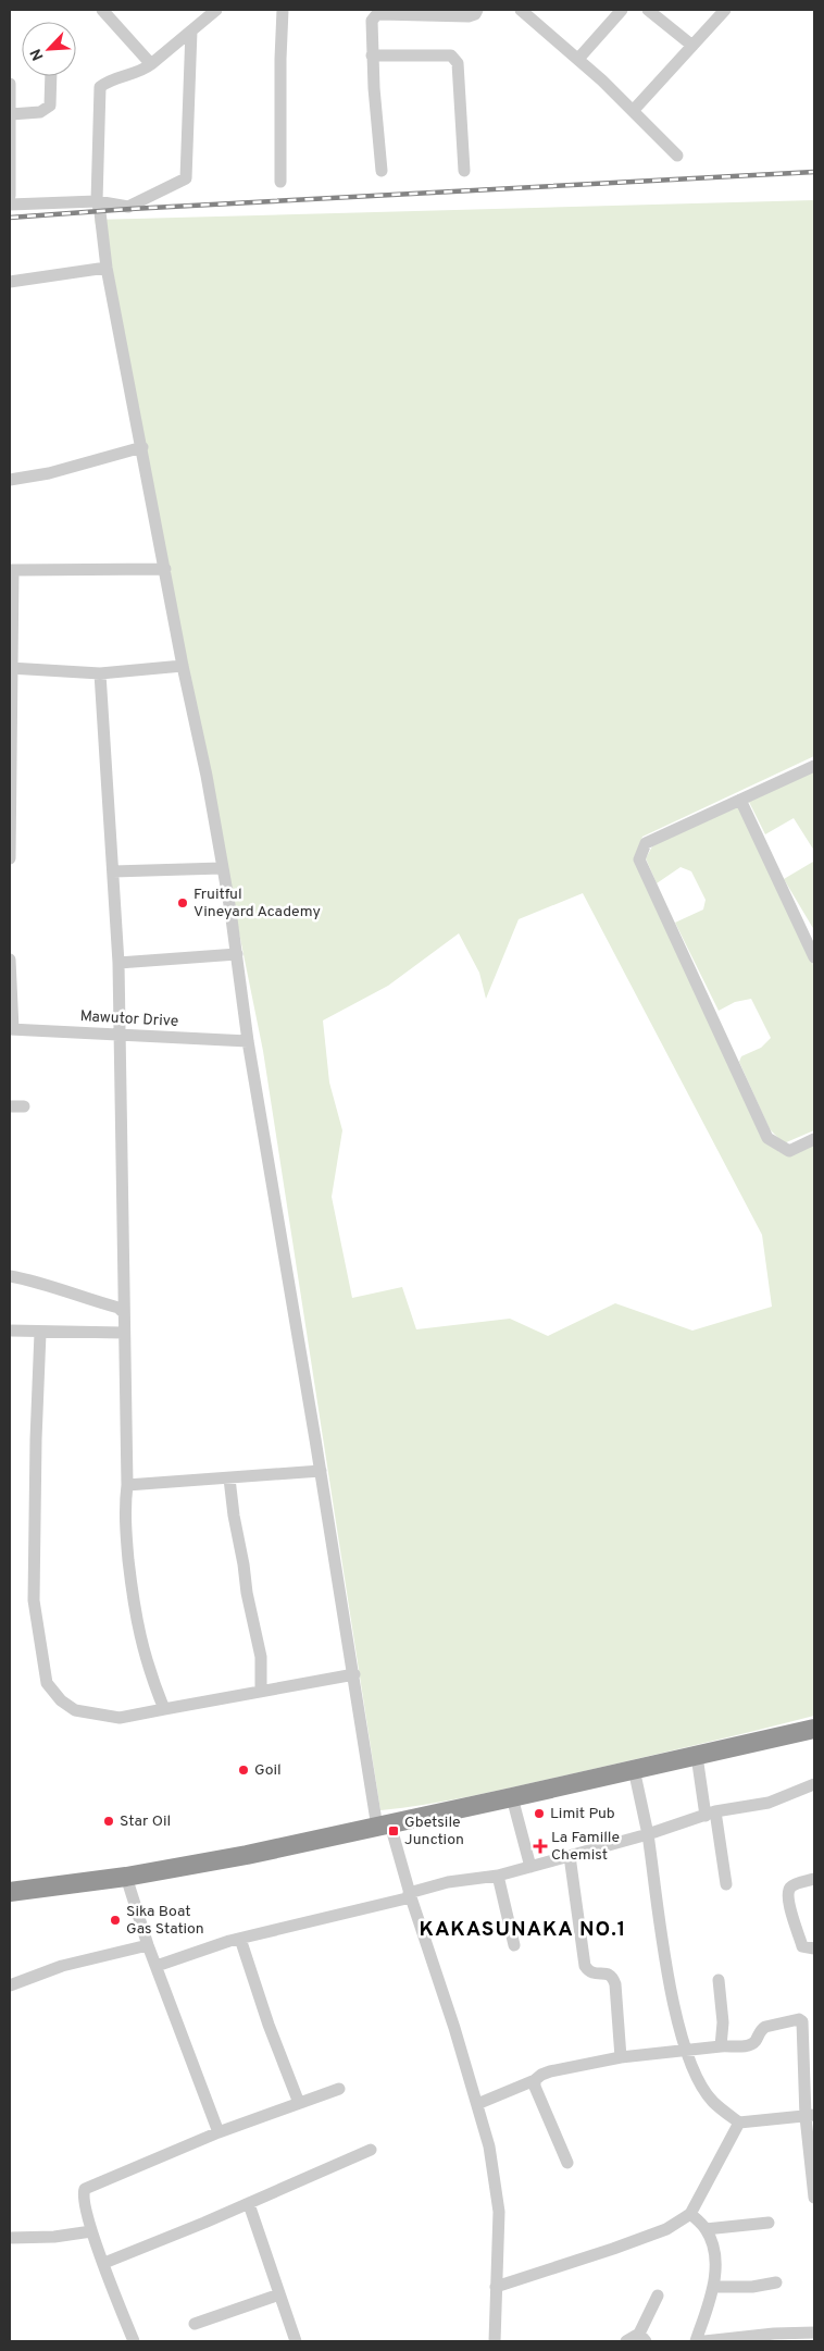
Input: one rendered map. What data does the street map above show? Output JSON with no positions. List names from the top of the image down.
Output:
{
  "streets": {
    "street": ["Mawutor Drive"]
  },
  "districts": ["KAKASUNAKA NO.1"],
  "places": {
    "other": [
      "Fruitful Vineyard Academy",
      "Goil",
      "Limit Pub",
      "Star Oil",
      "Sika Boat Gas Station"
    ],
    "transit": ["Gbetsile Junction"],
    "health": ["La Famille Chemist"]
  },
  "north": "bottom left"
}
